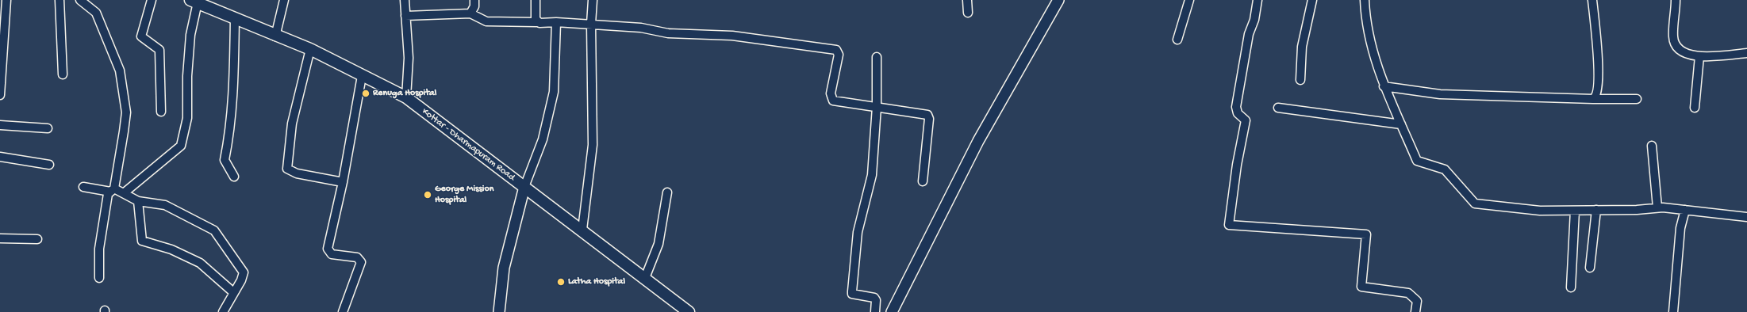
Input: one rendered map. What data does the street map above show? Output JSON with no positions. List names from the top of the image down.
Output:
{
  "streets": {
    "main road": ["Kottar - Dharmapuram Road"]
  },
  "places": ["Renuga Hospital", "George Mission Hospital", "Latha Hospital"]
}
